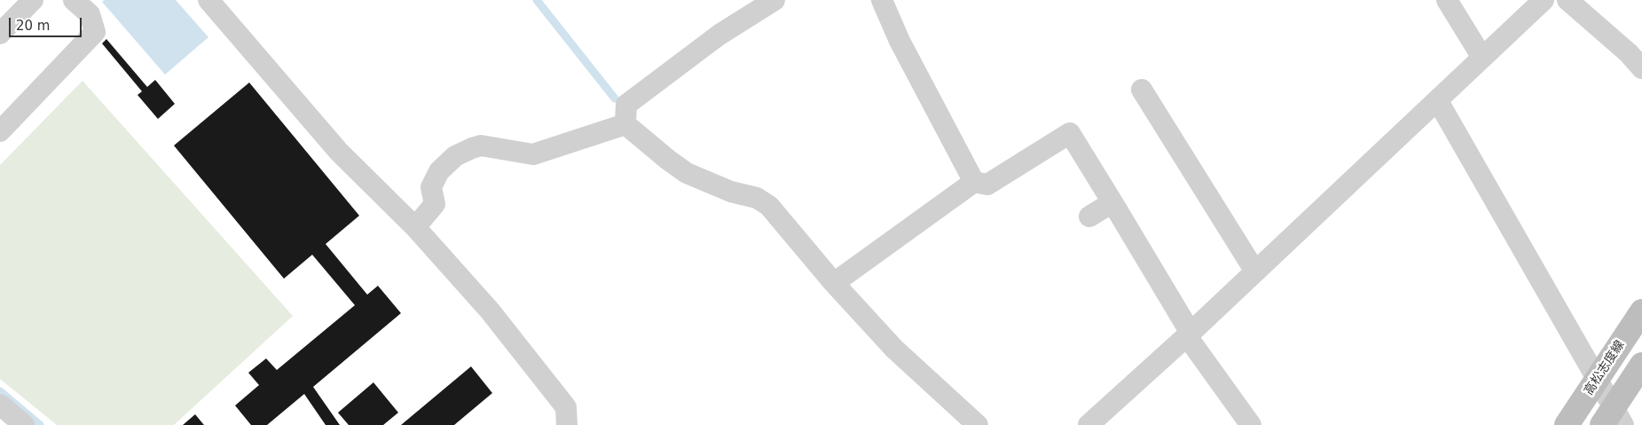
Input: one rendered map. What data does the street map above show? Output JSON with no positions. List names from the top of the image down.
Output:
{
  "streets": {
    "main road": ["高松志度線"]
  },
  "scale_bar": "20 m"
}
